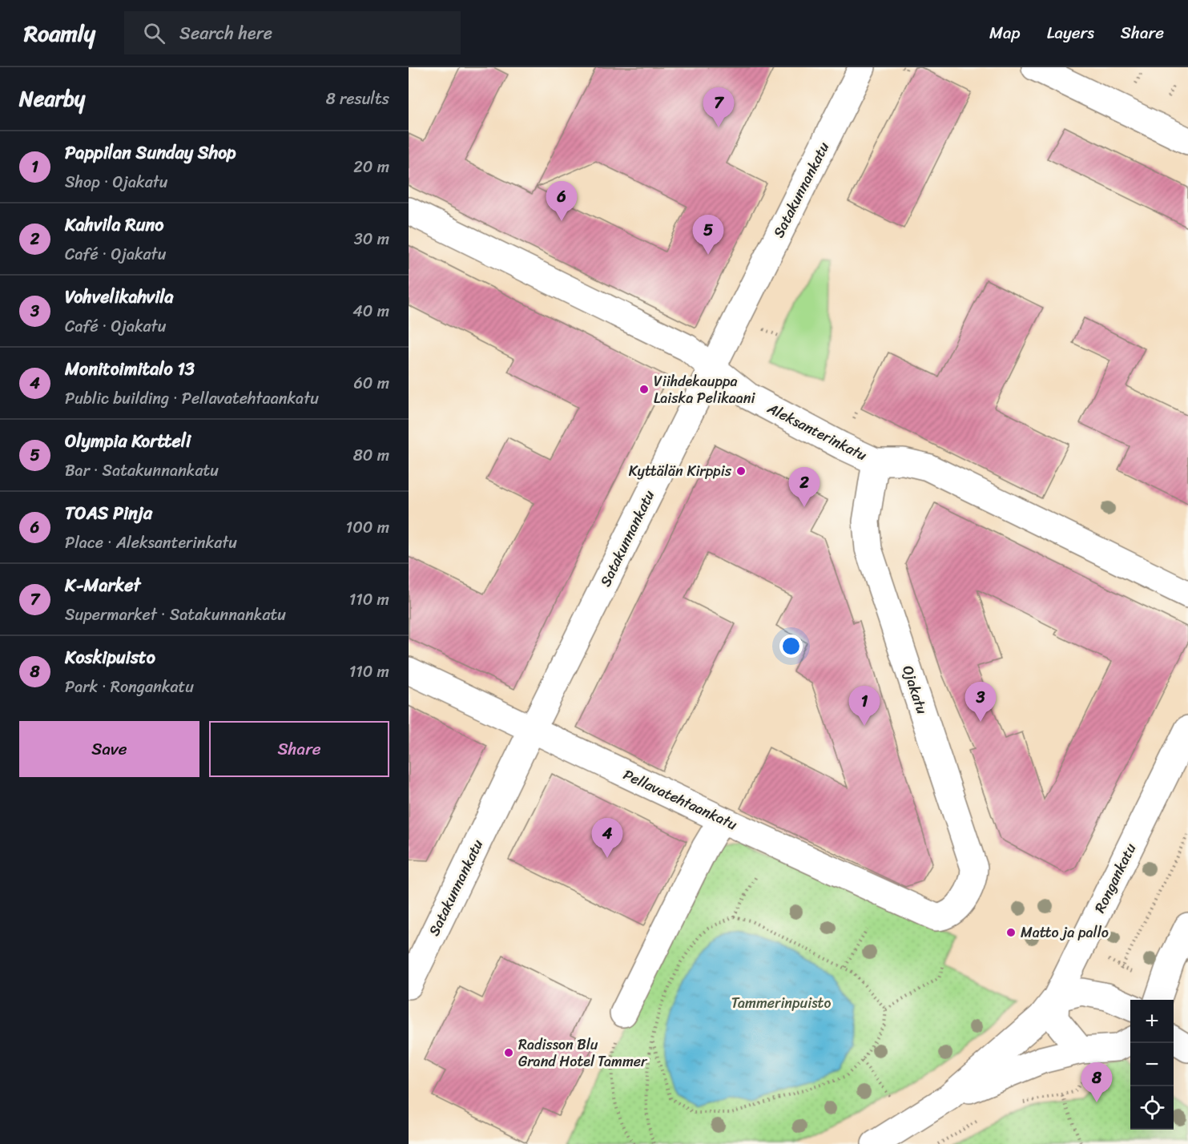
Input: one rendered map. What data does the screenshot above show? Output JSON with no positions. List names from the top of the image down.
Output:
{
  "streets": {
    "street": [
      "Satakunnankatu",
      "Aleksanterinkatu",
      "Ojakatu",
      "Pellavatehtaankatu",
      "Rongankatu"
    ]
  },
  "crossings": [
    ["Satakunnankatu", "Aleksanterinkatu"],
    ["Satakunnankatu", "Pellavatehtaankatu"],
    ["Aleksanterinkatu", "Ojakatu"],
    ["Ojakatu", "Pellavatehtaankatu"]
  ],
  "parks": ["Tammerinpuisto"],
  "places": [
    "Viihdekauppa Laiska Pelikaani",
    "Kyttälän Kirppis",
    "Matto ja pallo",
    "Radisson Blu Grand Hotel Tammer"
  ],
  "page": {
    "header": "Roamly",
    "search": "Search here",
    "nav": ["Map", "Layers", "Share"],
    "heading": ["Nearby", "8 results"],
    "pins": [
      "7",
      "6",
      "5",
      "2",
      "3",
      "1",
      "4",
      "8"
    ],
    "list": [
      {
        "mark": "1",
        "name": "Pappilan Sunday Shop",
        "note": "Shop · Ojakatu",
        "value": "20 m"
      },
      {
        "mark": "2",
        "name": "Kahvila Runo",
        "note": "Café · Ojakatu",
        "value": "30 m"
      },
      {
        "mark": "3",
        "name": "Vohvelikahvila",
        "note": "Café · Ojakatu",
        "value": "40 m"
      },
      {
        "mark": "4",
        "name": "Monitoimitalo 13",
        "note": "Public building · Pellavatehtaankatu",
        "value": "60 m"
      },
      {
        "mark": "5",
        "name": "Olympia Kortteli",
        "note": "Bar · Satakunnankatu",
        "value": "80 m"
      },
      {
        "mark": "6",
        "name": "TOAS Pinja",
        "note": "Place · Aleksanterinkatu",
        "value": "100 m"
      },
      {
        "mark": "7",
        "name": "K-Market",
        "note": "Supermarket · Satakunnankatu",
        "value": "110 m"
      },
      {
        "mark": "8",
        "name": "Koskipuisto",
        "note": "Park · Rongankatu",
        "value": "110 m"
      }
    ],
    "buttons": ["Save", "Share"],
    "map_buttons": ["+", "−"]
  }
}
